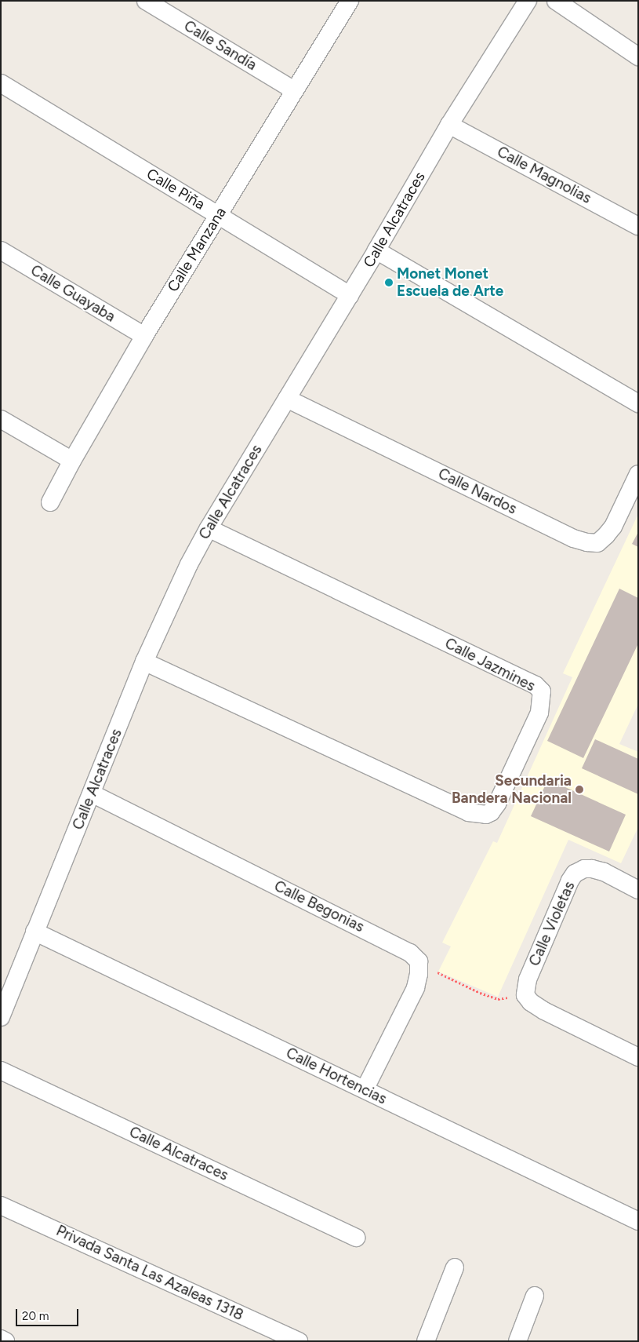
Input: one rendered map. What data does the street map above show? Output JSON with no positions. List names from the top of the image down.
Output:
{
  "streets": {
    "street": [
      "Calle Sandía",
      "Calle Magnolias",
      "Calle Piña",
      "Calle Alcatraces",
      "Calle Manzana",
      "Calle Guayaba",
      "Calle Nardos",
      "Calle Jazmines",
      "Calle Begonias",
      "Calle Violetas",
      "Calle Hortencias",
      "Privada Santa Las Azaleas 1318"
    ]
  },
  "crossings": [
    ["Calle Sandía", "Calle Manzana"],
    ["Calle Magnolias", "Calle Alcatraces"],
    ["Calle Piña", "Calle Alcatraces"],
    ["Calle Piña", "Calle Manzana"],
    ["Calle Alcatraces", "Calle Nardos"],
    ["Calle Alcatraces", "Calle Jazmines"],
    ["Calle Alcatraces", "Calle Begonias"],
    ["Calle Alcatraces", "Calle Hortencias"],
    ["Calle Manzana", "Calle Guayaba"]
  ],
  "places": ["Monet Monet Escuela de Arte", "Secundaria Bandera Nacional"],
  "scale_bar": "20 m"
}
